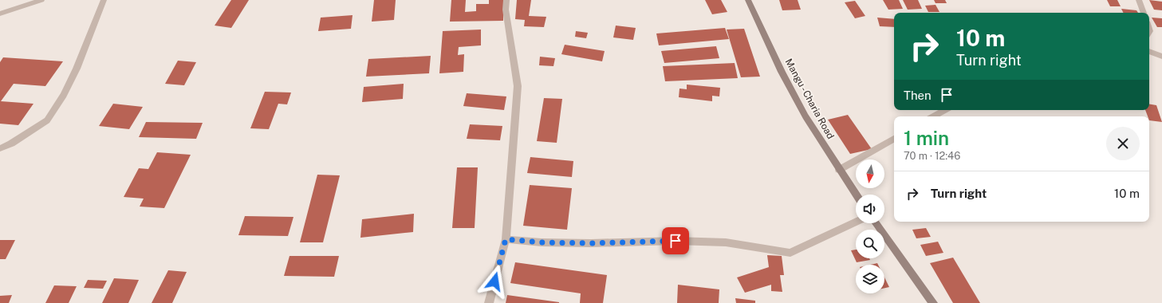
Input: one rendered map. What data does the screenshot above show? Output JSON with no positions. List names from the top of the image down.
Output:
{
  "streets": {
    "street": ["Mangu - Charia Road"]
  },
  "north": "bottom",
  "page": {
    "turn": ["10 m", "Turn right"],
    "then": "Then",
    "heading": ["1 min", "70 m · 12:46"],
    "list": [
      {
        "name": "Turn right",
        "value": "10 m"
      }
    ]
  }
}
